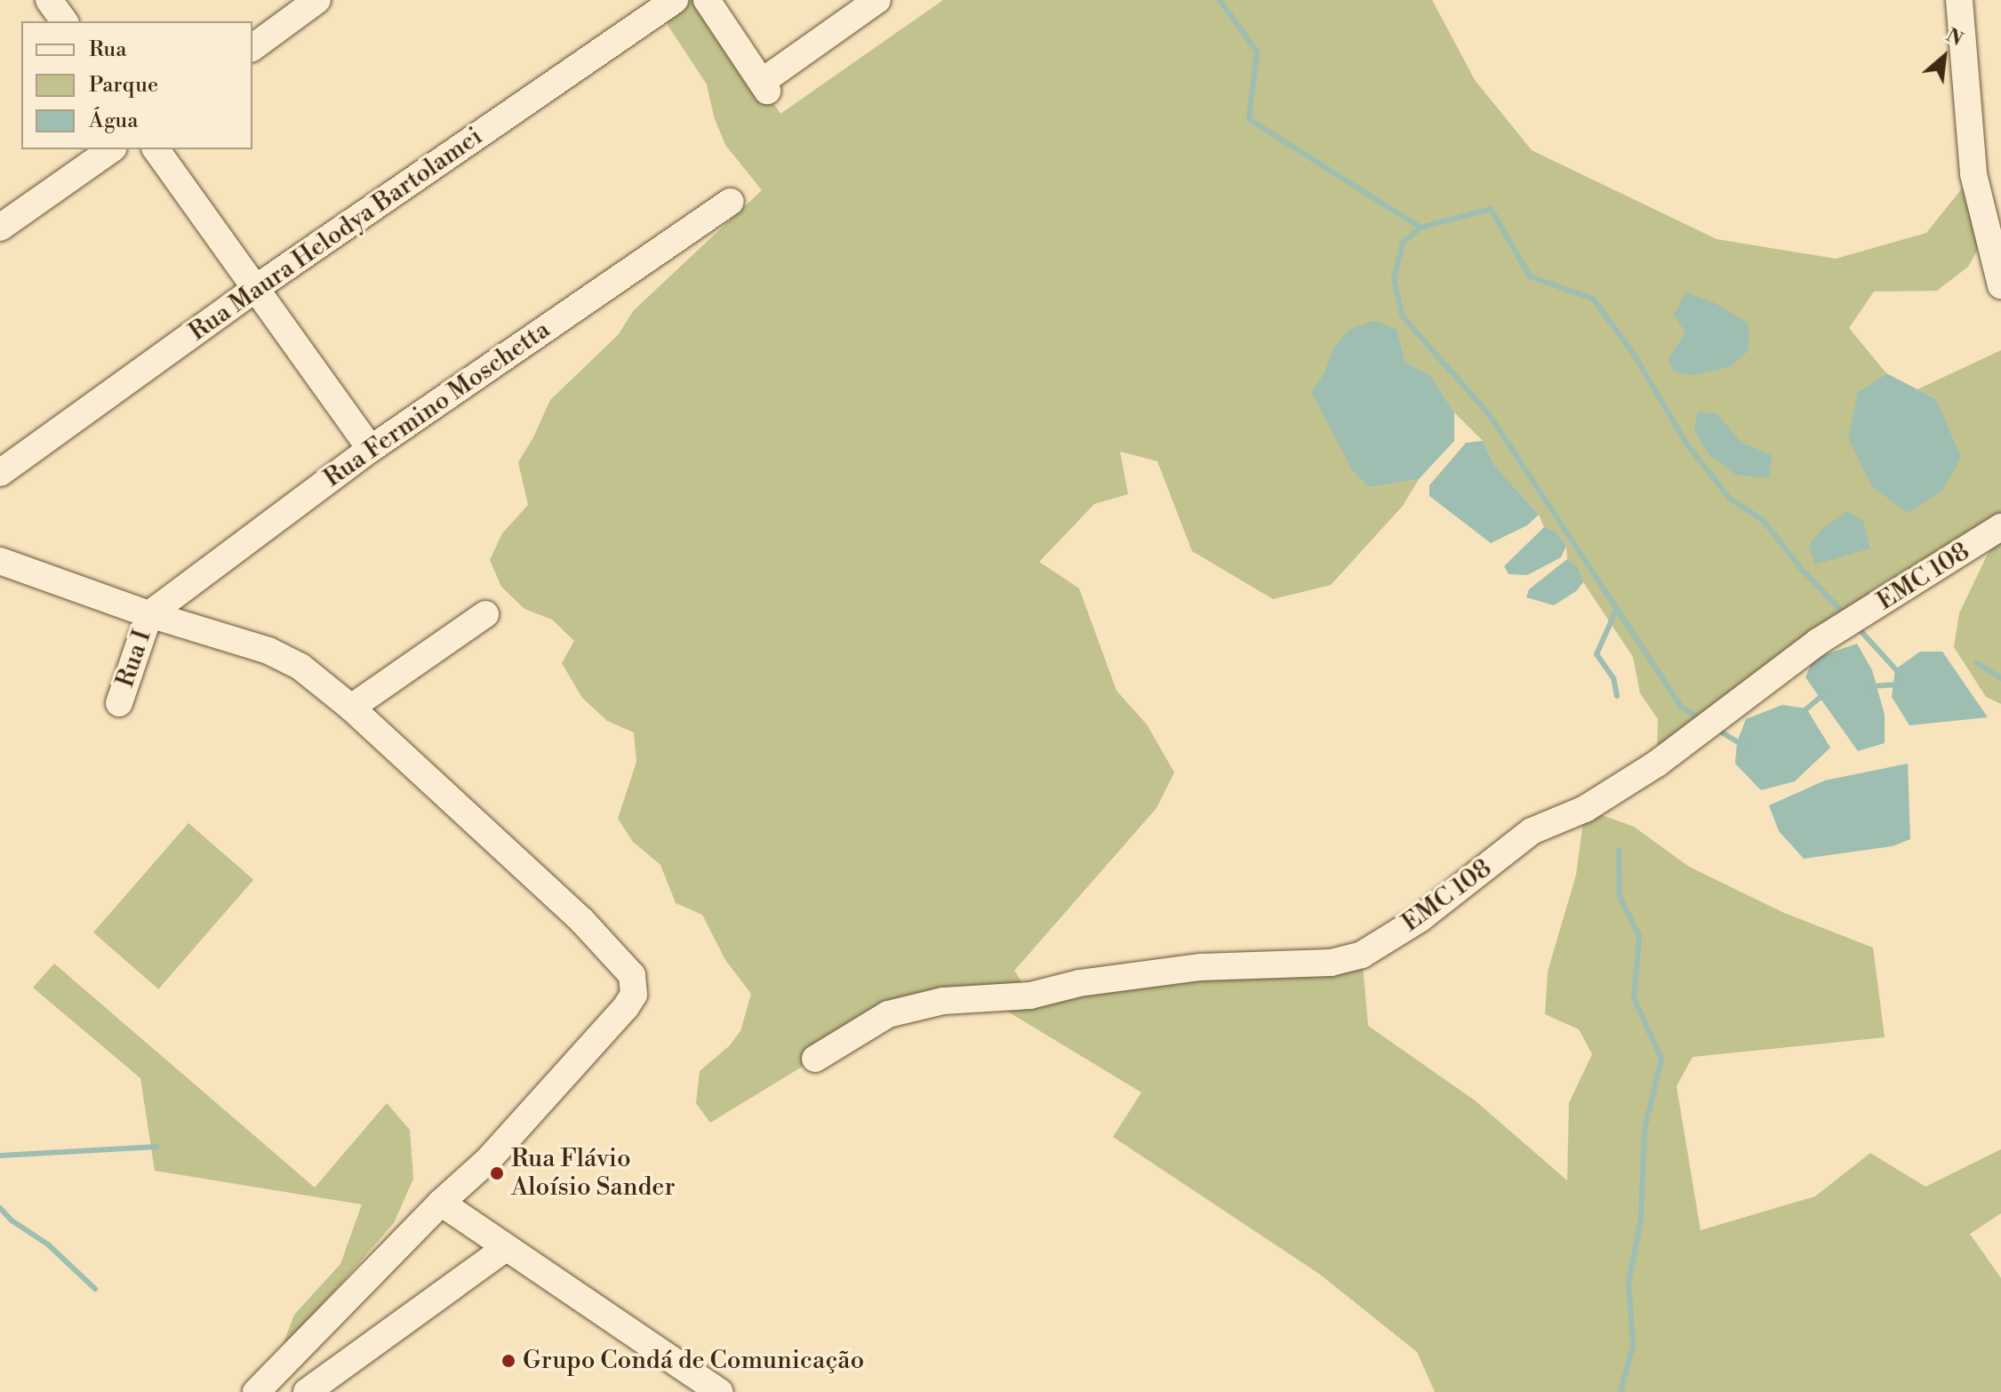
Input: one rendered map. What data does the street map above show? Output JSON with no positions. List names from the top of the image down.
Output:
{
  "streets": {
    "street": [
      "Rua Maura Helodya Bartolamei",
      "Rua Fermino Moschetta",
      "EMC 108",
      "Rua I"
    ]
  },
  "crossings": [
    ["Rua Fermino Moschetta", "Rua I"]
  ],
  "places": ["Rua Flávio Aloísio Sander", "Grupo Condá de Comunicação"],
  "legend": ["Rua", "Parque", "Água"],
  "north": "top right"
}
